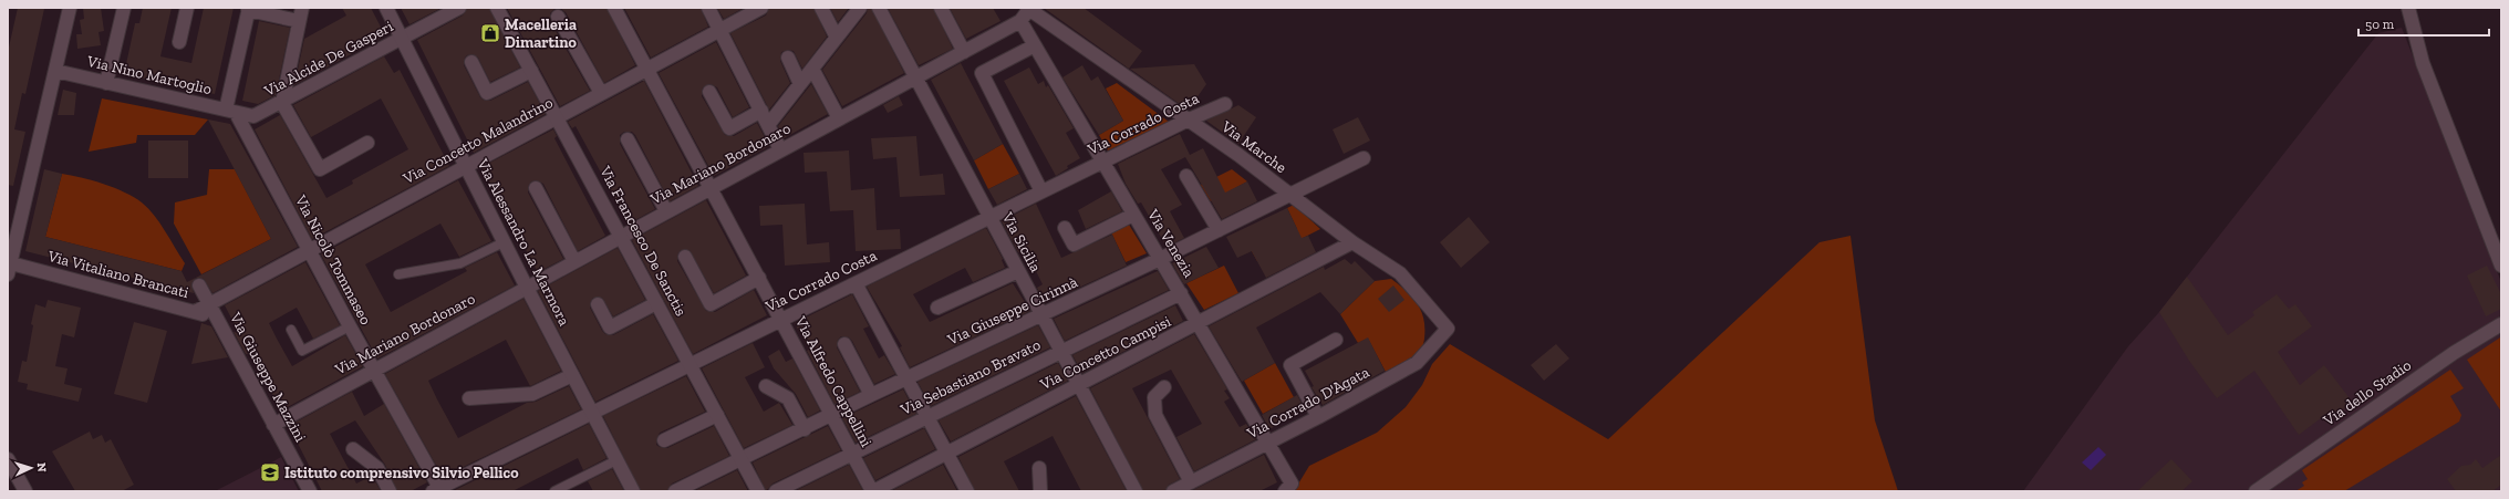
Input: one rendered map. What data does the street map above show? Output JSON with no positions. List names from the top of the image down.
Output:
{
  "streets": {
    "street": [
      "Via Alcide De Gasperi",
      "Via Nino Martoglio",
      "Via Corrado Costa",
      "Via Concetto Malandrino",
      "Via Marche",
      "Via Mariano Bordonaro",
      "Via Francesco De Sanctis",
      "Via Alessandro La Marmora",
      "Via Sicilia",
      "Via Venezia",
      "Via Nicolò Tommaseo",
      "Via Vitaliano Brancati",
      "Via Giuseppe Cirinnà",
      "Via Concetto Campisi",
      "Via Giuseppe Mazzini",
      "Via Sebastiano Bravato",
      "Via Alfredo Cappellini",
      "Via dello Stadio",
      "Via Corrado D'Agata"
    ]
  },
  "crossings": [
    ["Via Alcide De Gasperi", "Via Nino Martoglio"],
    ["Via Alcide De Gasperi", "Via Alessandro La Marmora"],
    ["Via Alcide De Gasperi", "Via Nicolò Tommaseo"],
    ["Via Nino Martoglio", "Via Nicolò Tommaseo"],
    ["Via Corrado Costa", "Via Marche"],
    ["Via Corrado Costa", "Via Francesco De Sanctis"],
    ["Via Corrado Costa", "Via Alessandro La Marmora"],
    ["Via Corrado Costa", "Via Sicilia"],
    ["Via Corrado Costa", "Via Venezia"],
    ["Via Corrado Costa", "Via Nicolò Tommaseo"],
    ["Via Corrado Costa", "Via Alfredo Cappellini"],
    ["Via Concetto Malandrino", "Via Francesco De Sanctis"],
    ["Via Concetto Malandrino", "Via Alessandro La Marmora"],
    ["Via Concetto Malandrino", "Via Nicolò Tommaseo"],
    ["Via Concetto Malandrino", "Via Vitaliano Brancati"],
    ["Via Concetto Malandrino", "Via Giuseppe Mazzini"],
    ["Via Concetto Malandrino", "Via Alfredo Cappellini"],
    ["Via Marche", "Via Giuseppe Cirinnà"],
    ["Via Marche", "Via Concetto Campisi"],
    ["Via Marche", "Via Corrado D'Agata"],
    ["Via Mariano Bordonaro", "Via Francesco De Sanctis"],
    ["Via Mariano Bordonaro", "Via Alessandro La Marmora"],
    ["Via Mariano Bordonaro", "Via Sicilia"],
    ["Via Mariano Bordonaro", "Via Venezia"],
    ["Via Mariano Bordonaro", "Via Nicolò Tommaseo"],
    ["Via Mariano Bordonaro", "Via Giuseppe Mazzini"],
    ["Via Mariano Bordonaro", "Via Alfredo Cappellini"],
    ["Via Francesco De Sanctis", "Via Giuseppe Cirinnà"],
    ["Via Sicilia", "Via Giuseppe Cirinnà"],
    ["Via Sicilia", "Via Concetto Campisi"],
    ["Via Sicilia", "Via Sebastiano Bravato"],
    ["Via Venezia", "Via Giuseppe Cirinnà"],
    ["Via Venezia", "Via Concetto Campisi"],
    ["Via Venezia", "Via Sebastiano Bravato"],
    ["Via Venezia", "Via Corrado D'Agata"],
    ["Via Vitaliano Brancati", "Via Giuseppe Mazzini"],
    ["Via Giuseppe Cirinnà", "Via Alfredo Cappellini"],
    ["Via Concetto Campisi", "Via Alfredo Cappellini"],
    ["Via Sebastiano Bravato", "Via Alfredo Cappellini"]
  ],
  "places": {
    "shop": ["Macelleria Dimartino"],
    "school or university": ["Istituto comprensivo Silvio Pellico"]
  },
  "scale_bar": "50 m",
  "north": "right"
}
